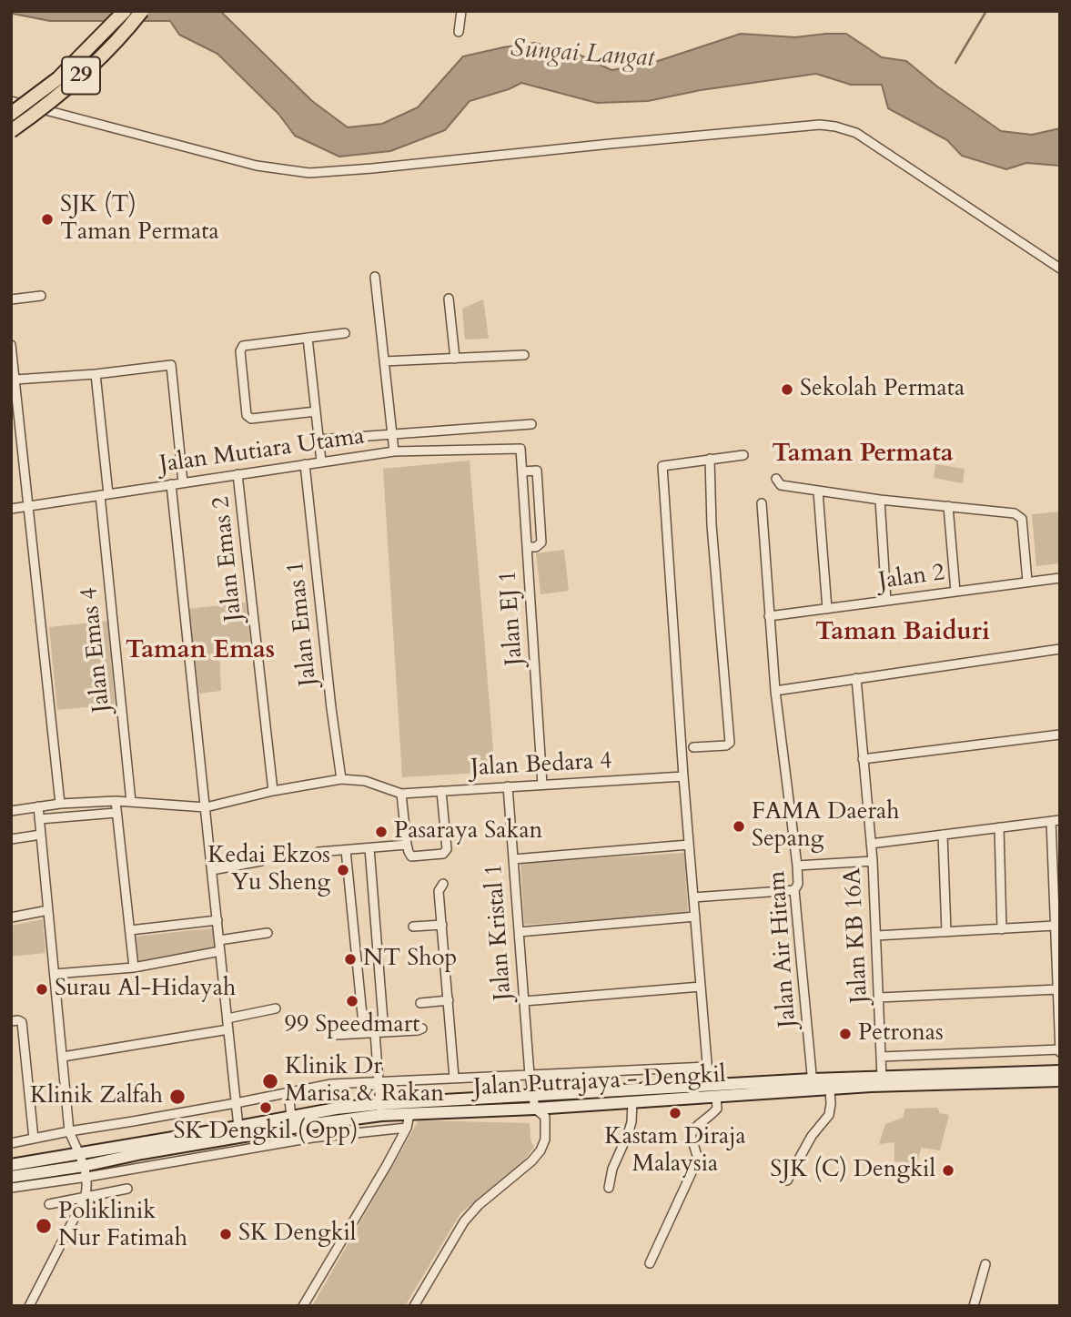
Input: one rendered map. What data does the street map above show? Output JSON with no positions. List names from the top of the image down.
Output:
{
  "streets": {
    "highway": ["29"],
    "main road": ["Jalan Putrajaya - Dengkil"],
    "street": [
      "Jalan Mutiara Utama",
      "Jalan Emas 2",
      "Jalan 2",
      "Jalan EJ 1",
      "Jalan Emas 1",
      "Jalan Emas 4",
      "Jalan Bedara 4",
      "Jalan Kristal 1",
      "Jalan KB 16A",
      "Jalan Air Hitam"
    ]
  },
  "crossings": [
    ["Jalan Mutiara Utama", "Jalan Emas 2"],
    ["Jalan Mutiara Utama", "Jalan EJ 1"],
    ["Jalan Mutiara Utama", "Jalan Emas 1"],
    ["Jalan Mutiara Utama", "Jalan Emas 4"],
    ["Jalan 2", "Jalan Air Hitam"],
    ["Jalan EJ 1", "Jalan Bedara 4"],
    ["Jalan Bedara 4", "Jalan Kristal 1"],
    ["Jalan Kristal 1", "Jalan Putrajaya - Dengkil"],
    ["Jalan Air Hitam", "Jalan Putrajaya - Dengkil"]
  ],
  "districts": ["Taman Permata", "Taman Baiduri", "Taman Emas"],
  "water": ["Sungai Langat"],
  "places": [
    "SJK (T) Taman Permata",
    "Sekolah Permata",
    "FAMA Daerah Sepang",
    "Pasaraya Sakan",
    "Kedai Ekzos Yu Sheng",
    "NT Shop",
    "Surau Al-Hidayah",
    "99 Speedmart",
    "Petronas",
    "Klinik Dr Marisa & Rakan",
    "Klinik Zalfah",
    "SK Dengkil (Opp)",
    "Kastam Diraja Malaysia",
    "SJK (C) Dengkil",
    "Poliklinik Nur Fatimah",
    "SK Dengkil"
  ]
}
